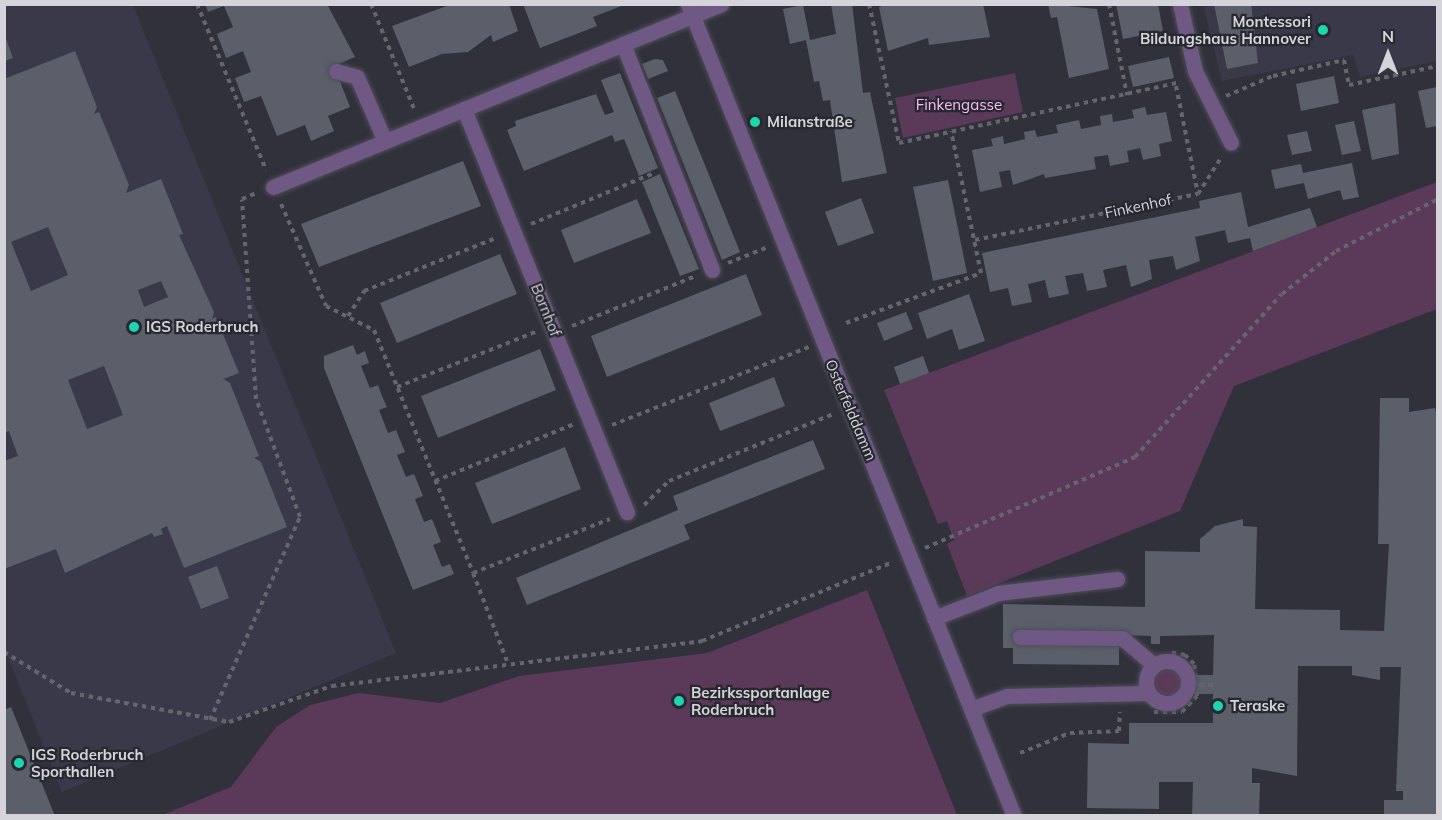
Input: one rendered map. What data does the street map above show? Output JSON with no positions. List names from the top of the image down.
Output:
{
  "streets": {
    "street": ["Bornhof", "Osterfelddamm"],
    "path": ["Finkenhof"]
  },
  "parks": ["Finkengasse"],
  "places": [
    "Montessori Bildungshaus Hannover",
    "Milanstraße",
    "IGS Roderbruch",
    "Bezirkssportanlage Roderbruch",
    "Teraske",
    "IGS Roderbruch Sporthallen"
  ],
  "north": "top"
}
